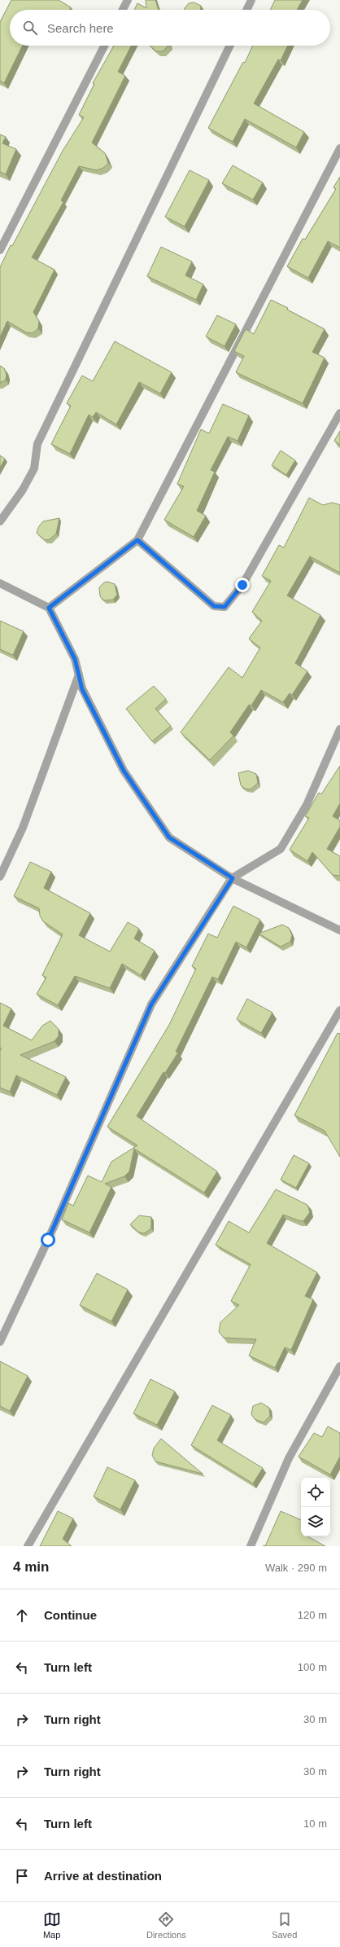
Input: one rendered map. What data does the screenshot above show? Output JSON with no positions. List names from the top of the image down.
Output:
{
  "page": {
    "search": "Search here",
    "heading": ["4 min", "Walk · 290 m"],
    "list": [
      ["Continue", "120 m"],
      ["Turn left", "100 m"],
      ["Turn right", "30 m"],
      ["Turn right", "30 m"],
      ["Turn left", "10 m"],
      "Arrive at destination"
    ],
    "nav": ["Map", "Directions", "Saved"]
  }
}
